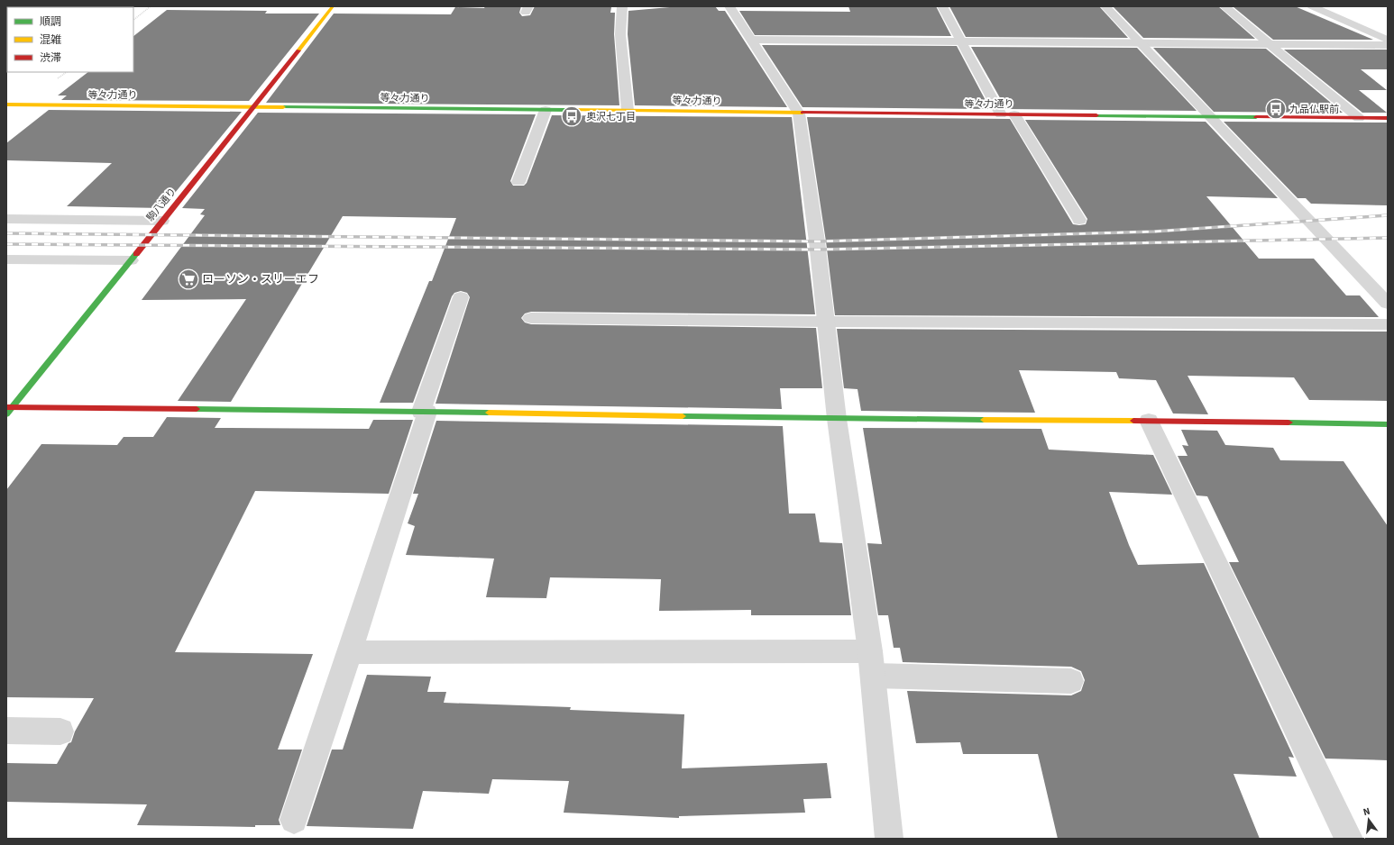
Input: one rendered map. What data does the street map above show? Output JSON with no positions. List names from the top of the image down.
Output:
{
  "streets": {
    "street": ["等々力通り", "駒八通り"]
  },
  "crossings": [
    ["等々力通り", "駒八通り"]
  ],
  "places": {
    "bus stop": ["九品仏駅前", "奥沢七丁目"],
    "supermarket": ["ローソン・スリーエフ"]
  },
  "legend": ["順調", "混雑", "渋滞"],
  "north": "top"
}
